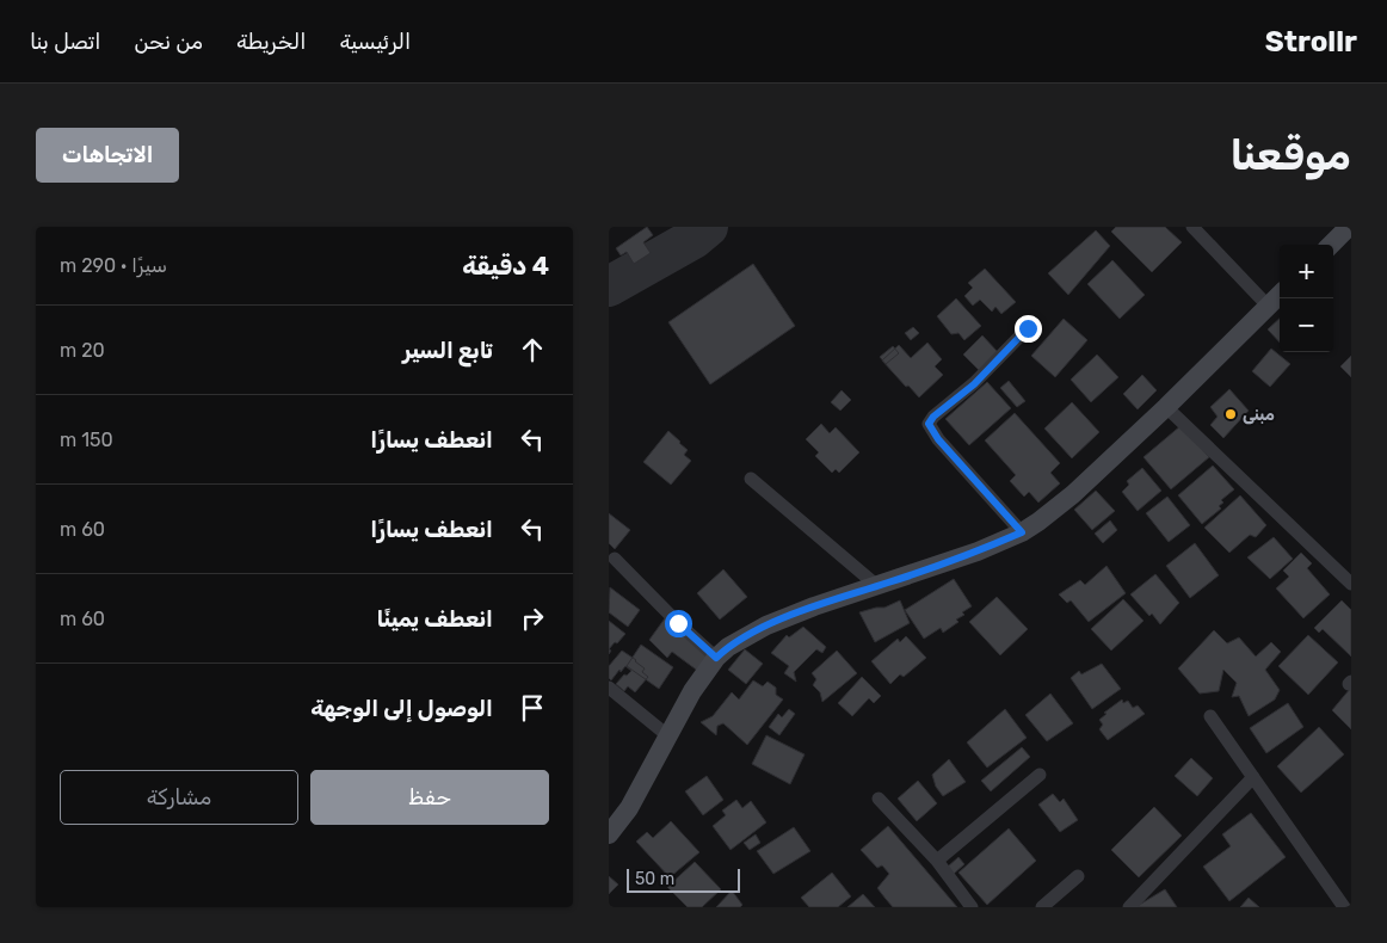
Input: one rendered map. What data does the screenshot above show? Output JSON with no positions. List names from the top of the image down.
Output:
{
  "places": ["مبنى"],
  "scale_bar": "50 m",
  "page": {
    "header": "Strollr",
    "nav": [
      "الرئيسية",
      "الخريطة",
      "من نحن",
      "اتصل بنا"
    ],
    "buttons": [
      "الاتجاهات",
      ["حفظ", "مشاركة"]
    ],
    "title": "موقعنا",
    "heading": ["4 دقيقة", "سيرًا · 290 m"],
    "map_buttons": ["+", "−"],
    "list": [
      ["تابع السير", "20 m"],
      ["انعطف يسارًا", "150 m"],
      ["انعطف يسارًا", "60 m"],
      ["انعطف يمينًا", "60 m"],
      "الوصول إلى الوجهة"
    ],
    "scale": "50 m"
  }
}
